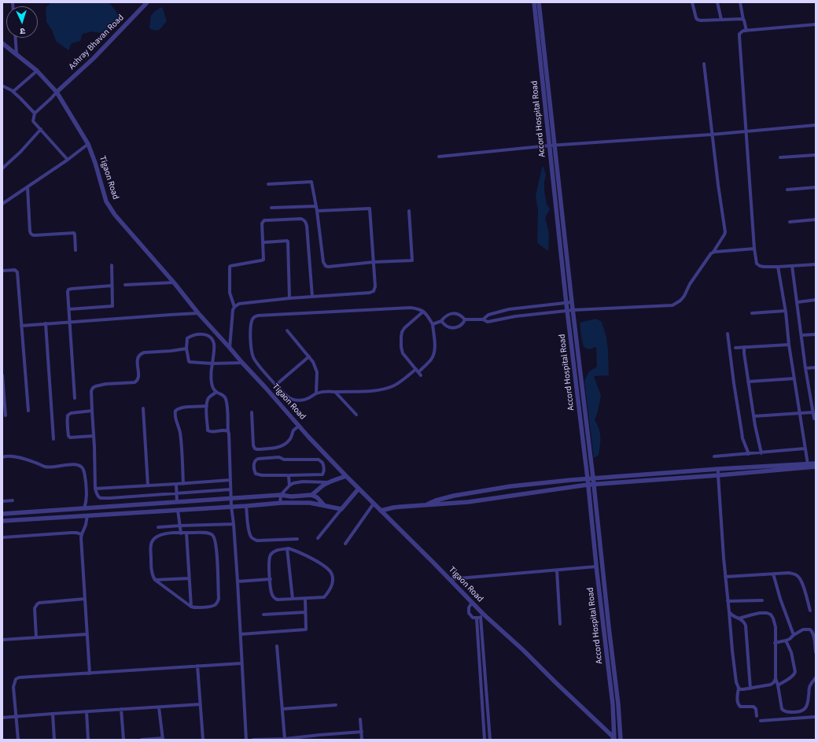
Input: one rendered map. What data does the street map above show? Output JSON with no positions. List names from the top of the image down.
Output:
{
  "streets": {
    "street": ["Ashray Bhavan Road", "Accord Hospital Road", "Tigaon Road"]
  },
  "crossings": [
    ["Ashray Bhavan Road", "Tigaon Road"],
    ["Accord Hospital Road", "Tigaon Road"]
  ],
  "north": "bottom"
}
